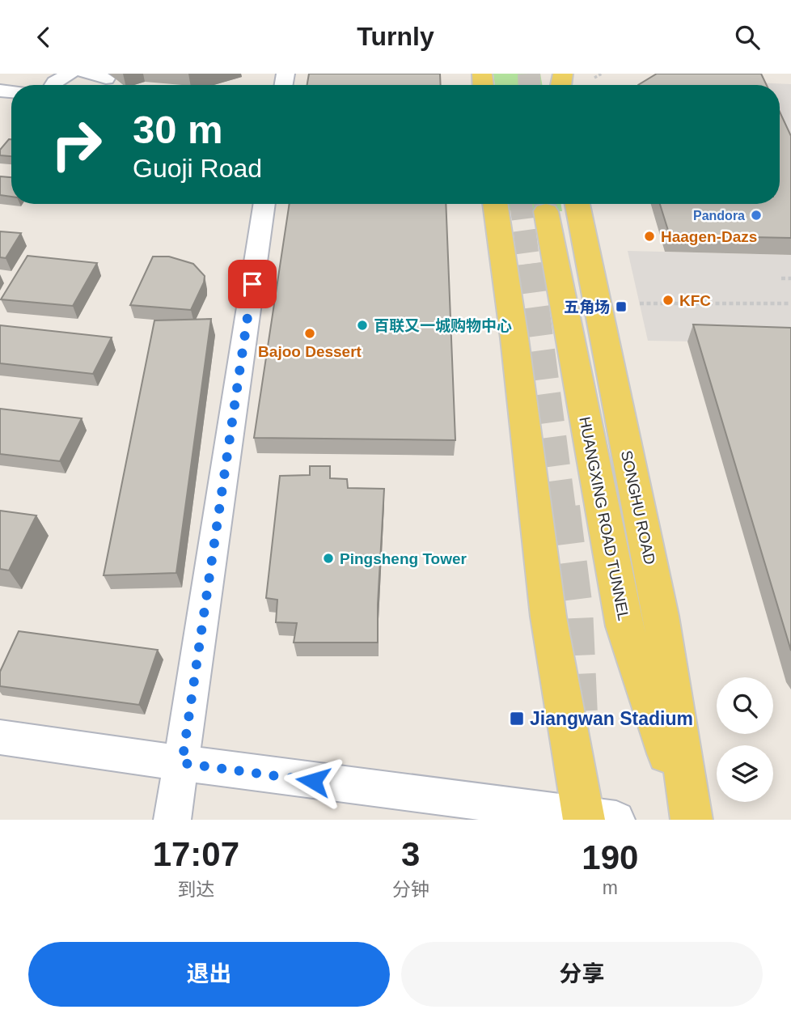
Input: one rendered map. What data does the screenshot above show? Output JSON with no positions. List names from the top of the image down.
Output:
{
  "streets": {
    "main road": ["SONGHU ROAD", "HUANGXING ROAD TUNNEL"]
  },
  "crossings": [
    ["SONGHU ROAD", "HUANGXING ROAD TUNNEL"]
  ],
  "places": {
    "other": [
      "Pandora",
      "Haagen-Dazs",
      "KFC",
      "百联又一城购物中心",
      "Bajoo Dessert",
      "Pingsheng Tower"
    ],
    "transit": ["五角场", "Jiangwan Stadium"]
  },
  "page": {
    "header": "Turnly",
    "turn": ["30 m", "Guoji Road"],
    "eta": [
      "17:07",
      "到达",
      "3",
      "分钟",
      "190",
      "m"
    ],
    "buttons": ["退出", "分享"]
  }
}
